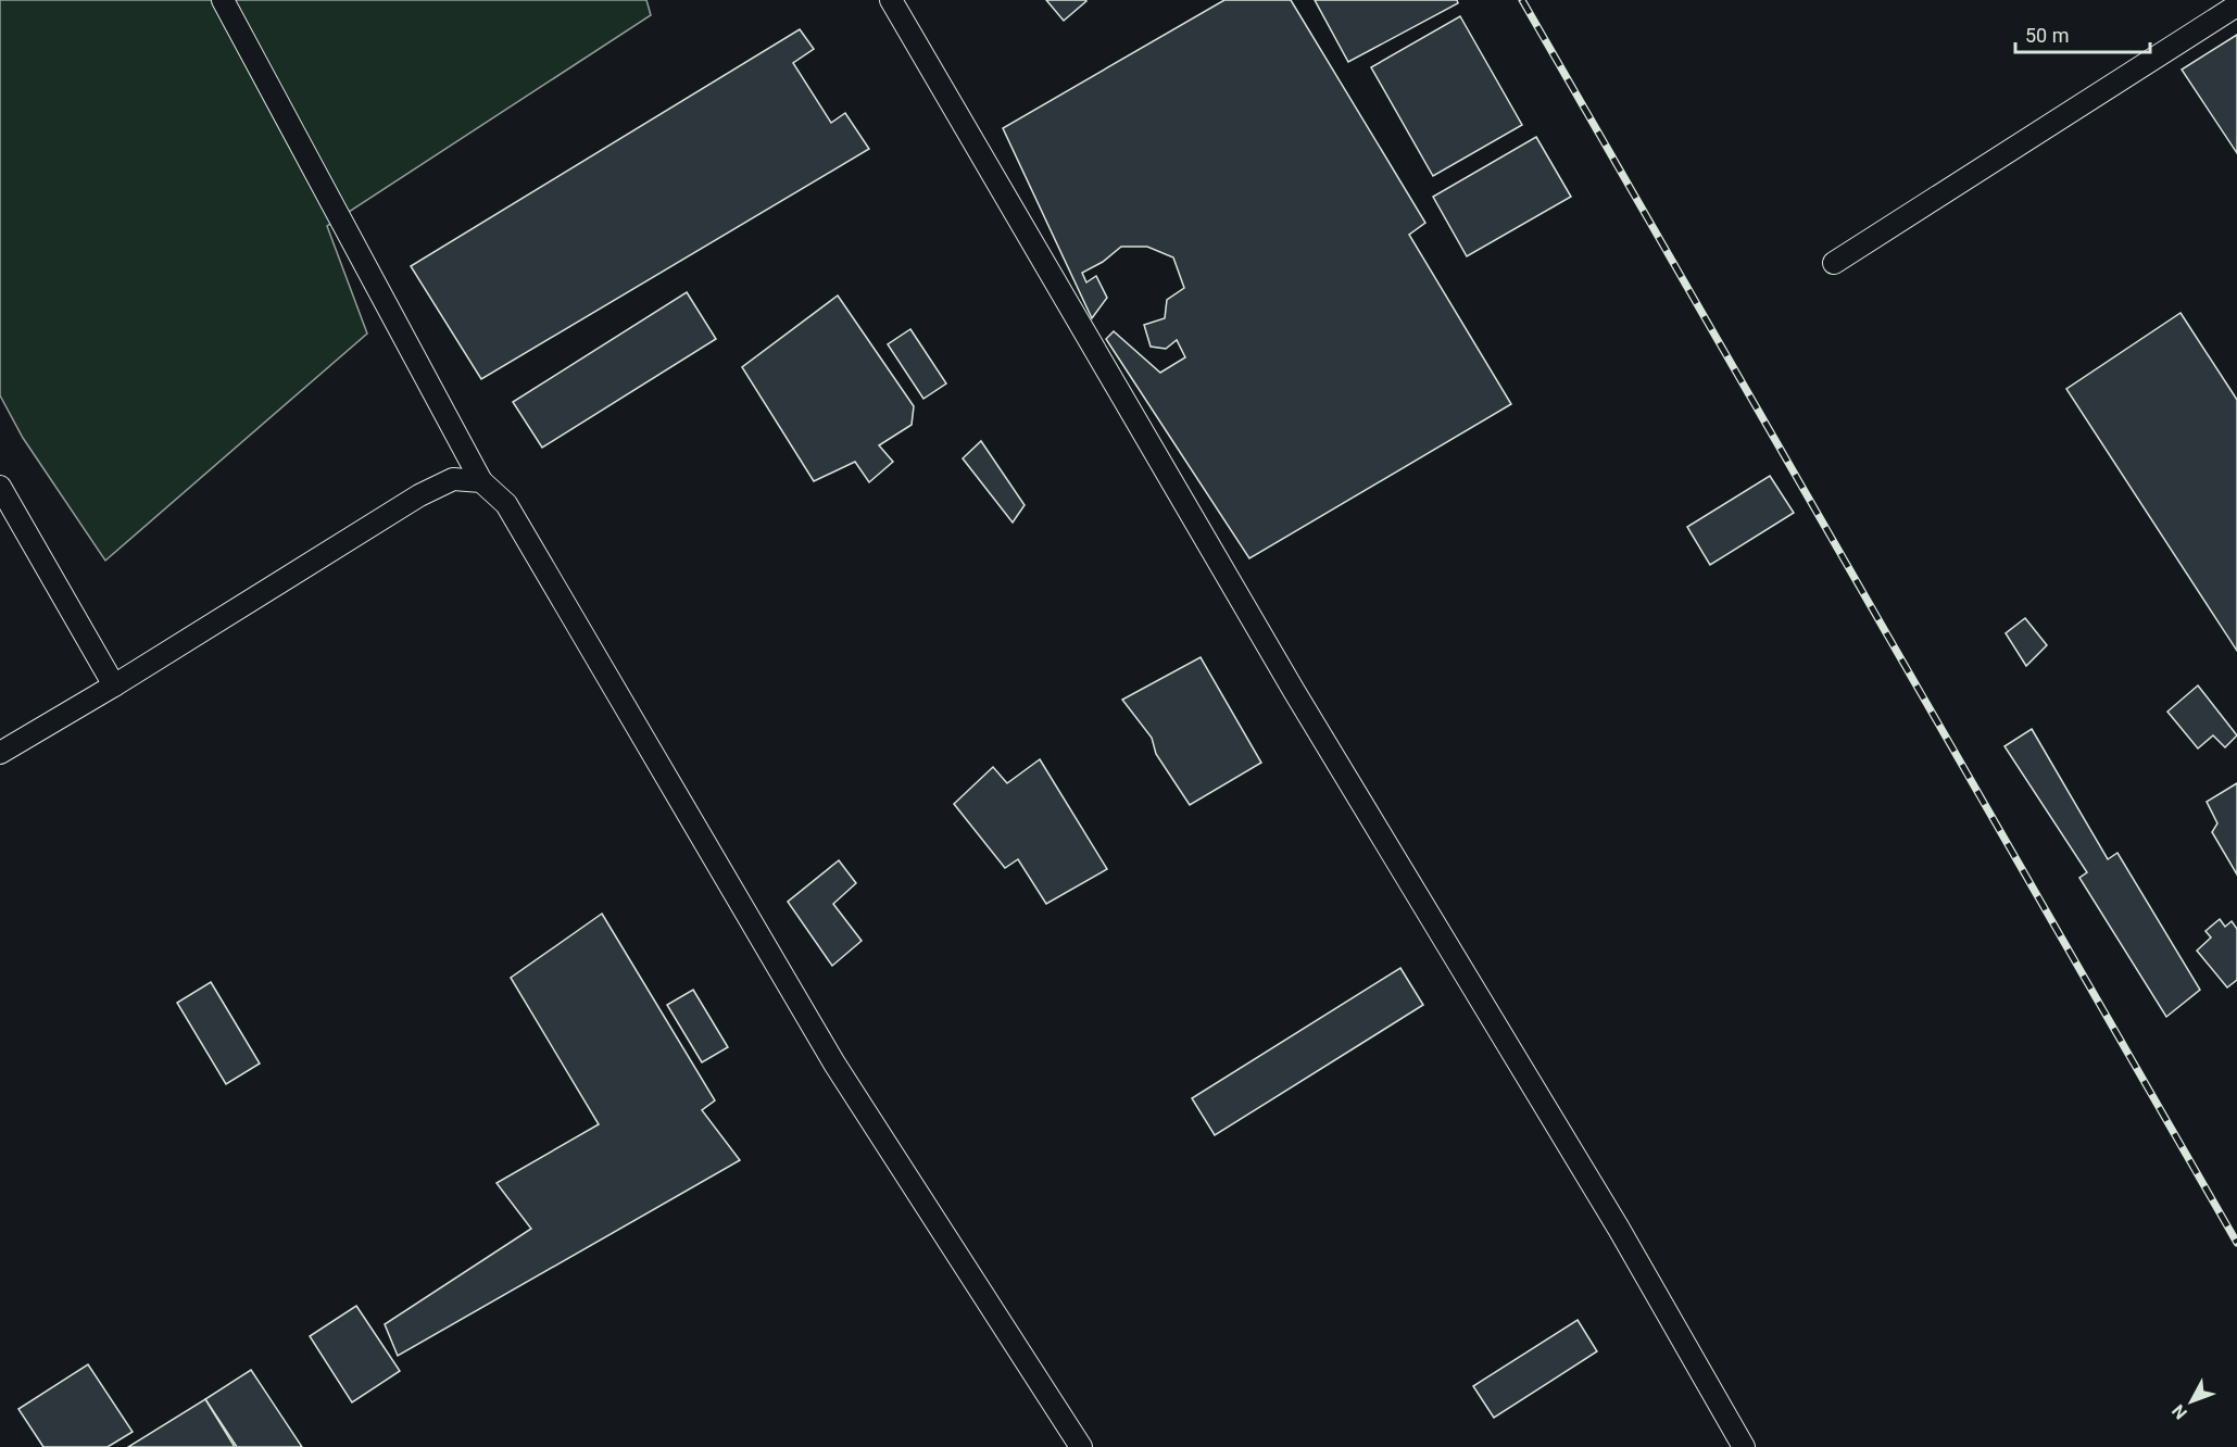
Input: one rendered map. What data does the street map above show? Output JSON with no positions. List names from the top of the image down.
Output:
{
  "scale_bar": "50 m",
  "north": "bottom left"
}
